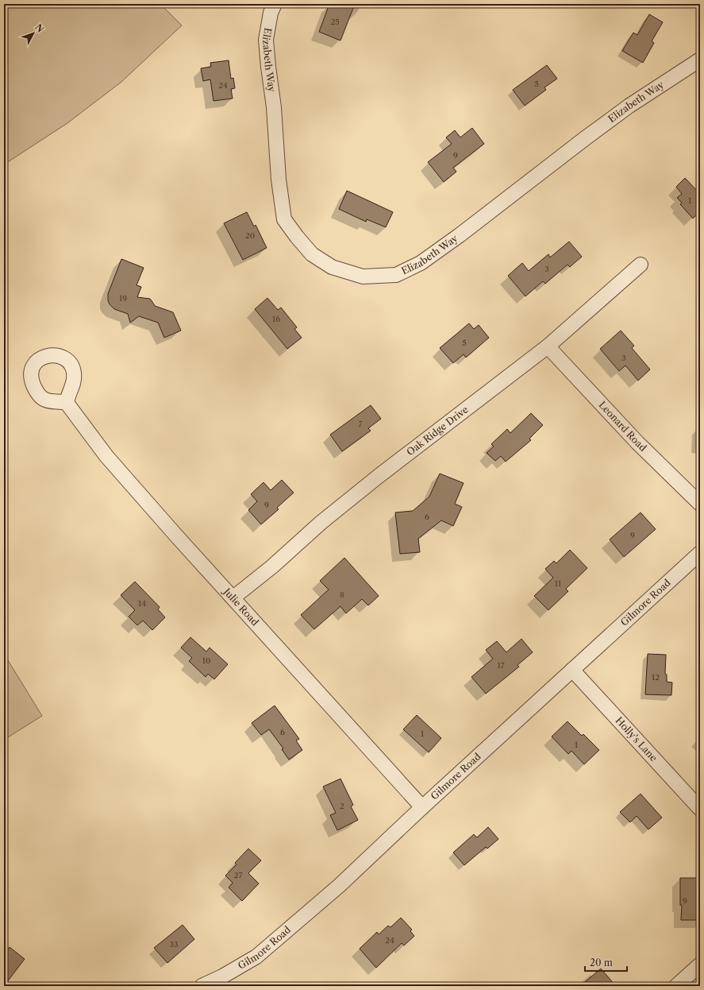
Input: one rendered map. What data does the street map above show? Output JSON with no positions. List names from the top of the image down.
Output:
{
  "streets": {
    "street": [
      "Elizabeth Way",
      "Leonard Road",
      "Oak Ridge Drive",
      "Gilmore Road",
      "Julie Road",
      "Holly's Lane"
    ]
  },
  "crossings": [
    ["Leonard Road", "Oak Ridge Drive"],
    ["Oak Ridge Drive", "Julie Road"],
    ["Gilmore Road", "Julie Road"],
    ["Gilmore Road", "Holly's Lane"]
  ],
  "house_numbers": [
    "25",
    "5",
    "24",
    "9",
    "1",
    "20",
    "3",
    "19",
    "16",
    "5",
    "3",
    "7",
    "9",
    "6",
    "9",
    "11",
    "8",
    "14",
    "10",
    "17",
    "12",
    "6",
    "1",
    "1",
    "2",
    "27",
    "9",
    "24",
    "33"
  ],
  "scale_bar": "20 m",
  "north": "top right"
}
